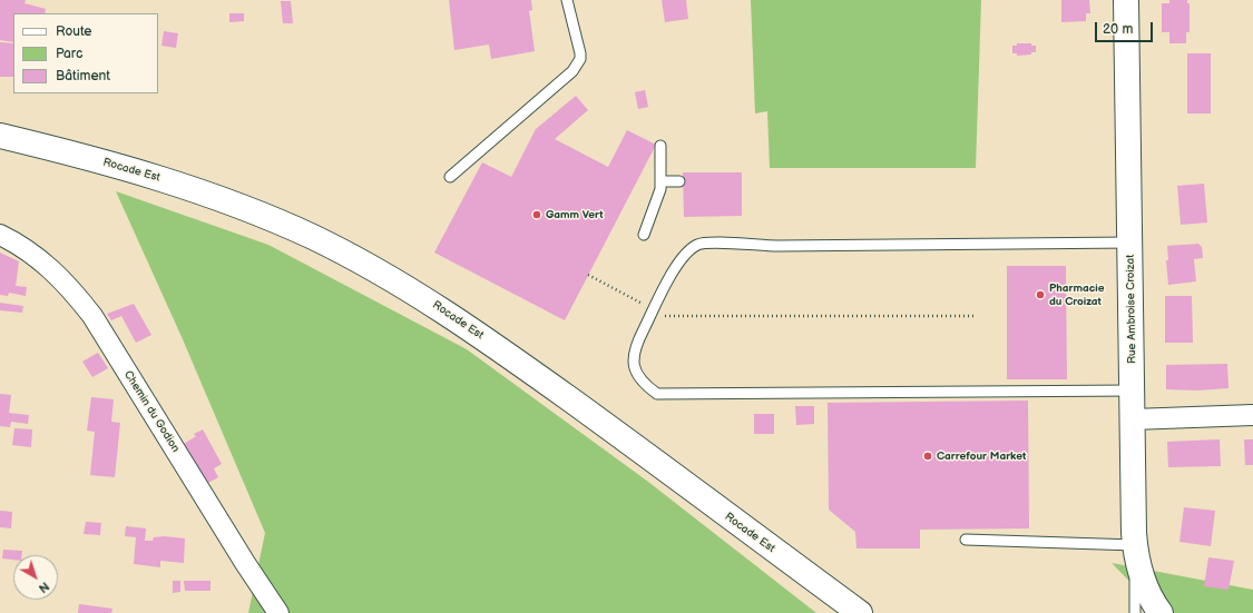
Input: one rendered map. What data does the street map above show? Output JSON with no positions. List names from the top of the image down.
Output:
{
  "streets": {
    "main road": ["Rocade Est", "Rue Ambroise Croizat"],
    "street": ["Chemin du Godion"]
  },
  "places": ["Gamm Vert", "Pharmacie du Croizat", "Carrefour Market"],
  "legend": ["Route", "Parc", "Bâtiment"],
  "scale_bar": "20 m",
  "north": "bottom right"
}
